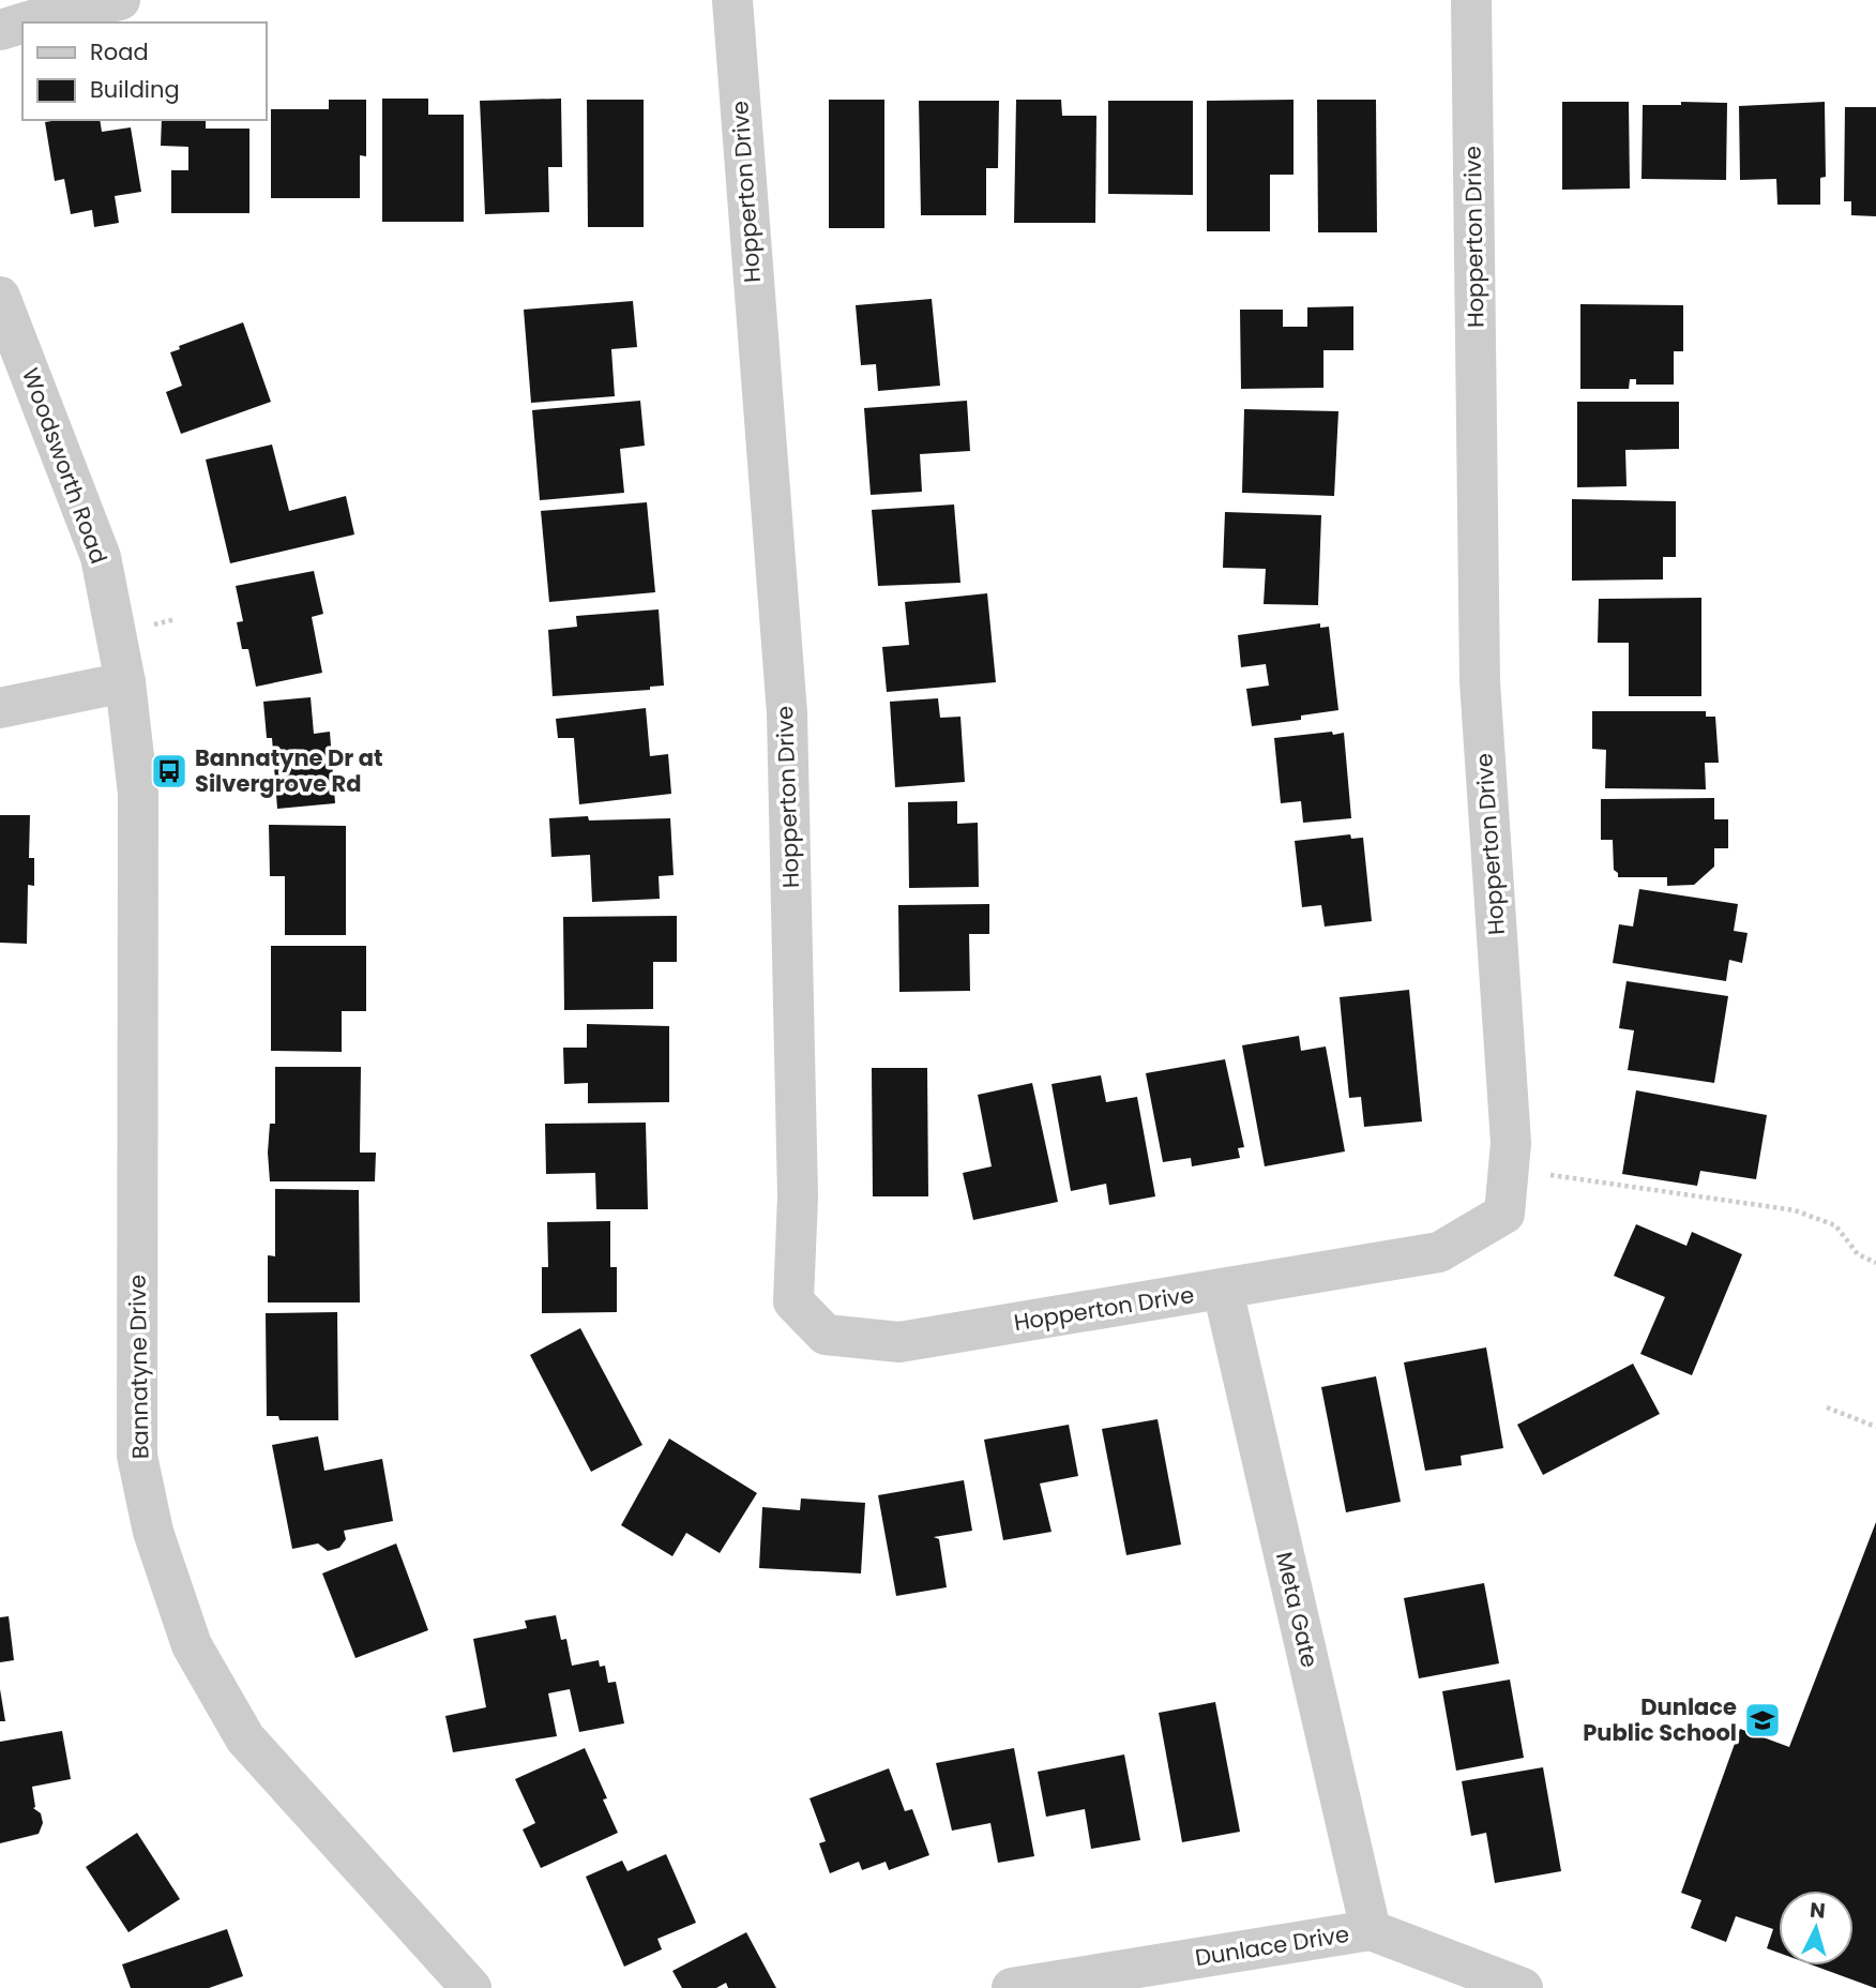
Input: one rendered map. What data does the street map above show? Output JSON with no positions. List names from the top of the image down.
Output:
{
  "streets": {
    "street": [
      "Hopperton Drive",
      "Woodsworth Road",
      "Bannatyne Drive",
      "Meta Gate",
      "Dunlace Drive"
    ]
  },
  "crossings": [
    ["Hopperton Drive", "Meta Gate"],
    ["Woodsworth Road", "Bannatyne Drive"],
    ["Meta Gate", "Dunlace Drive"]
  ],
  "places": {
    "bus stop": ["Bannatyne Dr at Silvergrove Rd"],
    "school or university": ["Dunlace Public School"]
  },
  "legend": ["Road", "Building"],
  "north": "top"
}
